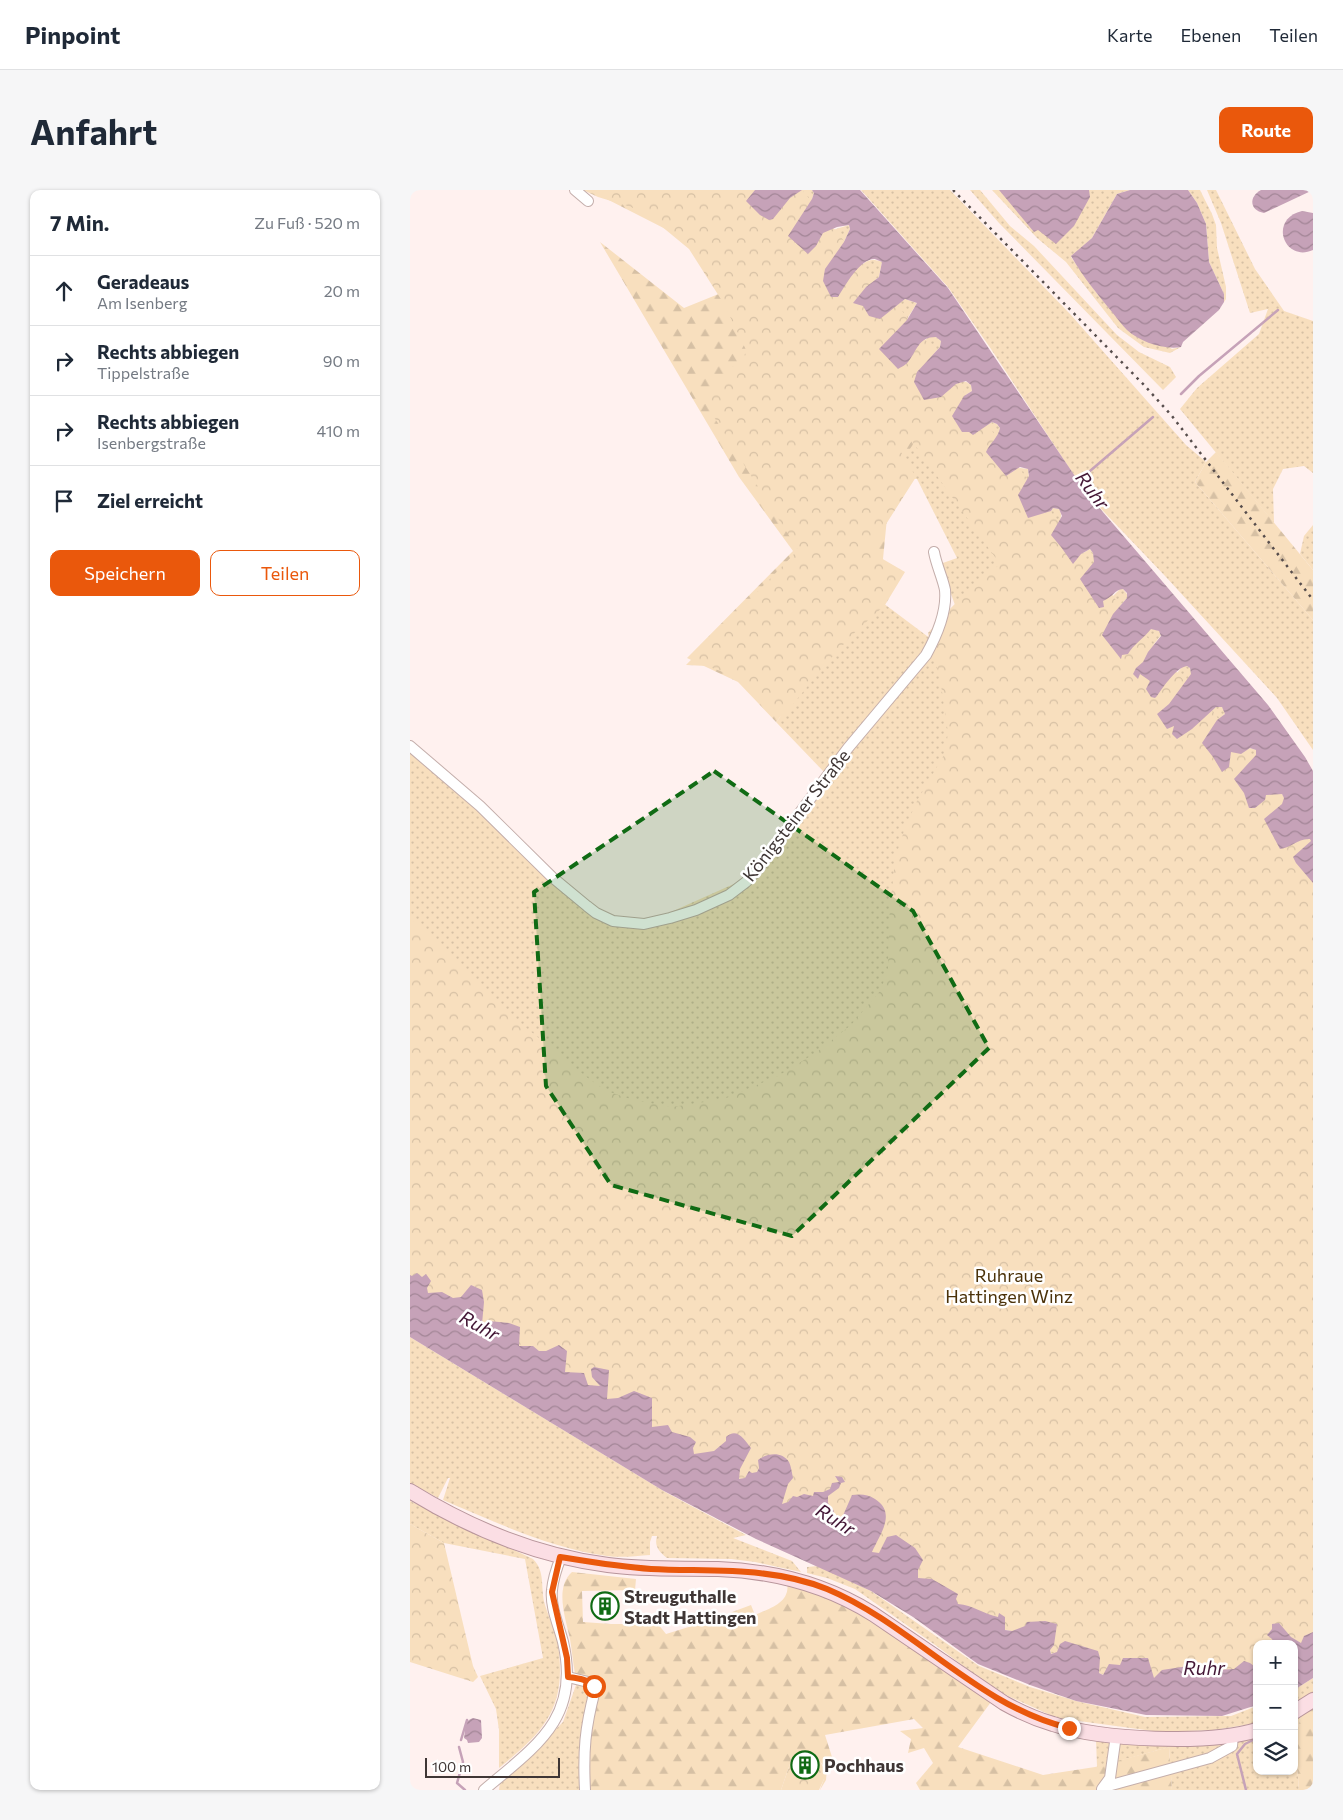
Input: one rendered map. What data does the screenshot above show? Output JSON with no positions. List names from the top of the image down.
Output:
{
  "streets": {
    "street": ["Königsteiner Straße"]
  },
  "water": ["Ruhr"],
  "parks": ["Ruhraue Hattingen Winz"],
  "places": {
    "building": ["Streuguthalle Stadt Hattingen", "Pochhaus"]
  },
  "scale_bar": "100 m",
  "page": {
    "header": "Pinpoint",
    "nav": ["Karte", "Ebenen", "Teilen"],
    "buttons": [
      "Route",
      ["Speichern", "Teilen"]
    ],
    "title": "Anfahrt",
    "heading": ["7 Min.", "Zu Fuß · 520 m"],
    "list": [
      ["Geradeaus", "Am Isenberg", "20 m"],
      ["Rechts abbiegen", "Tippelstraße", "90 m"],
      ["Rechts abbiegen", "Isenbergstraße", "410 m"],
      "Ziel erreicht"
    ],
    "map_buttons": ["+", "−"],
    "scale": "100 m"
  }
}
